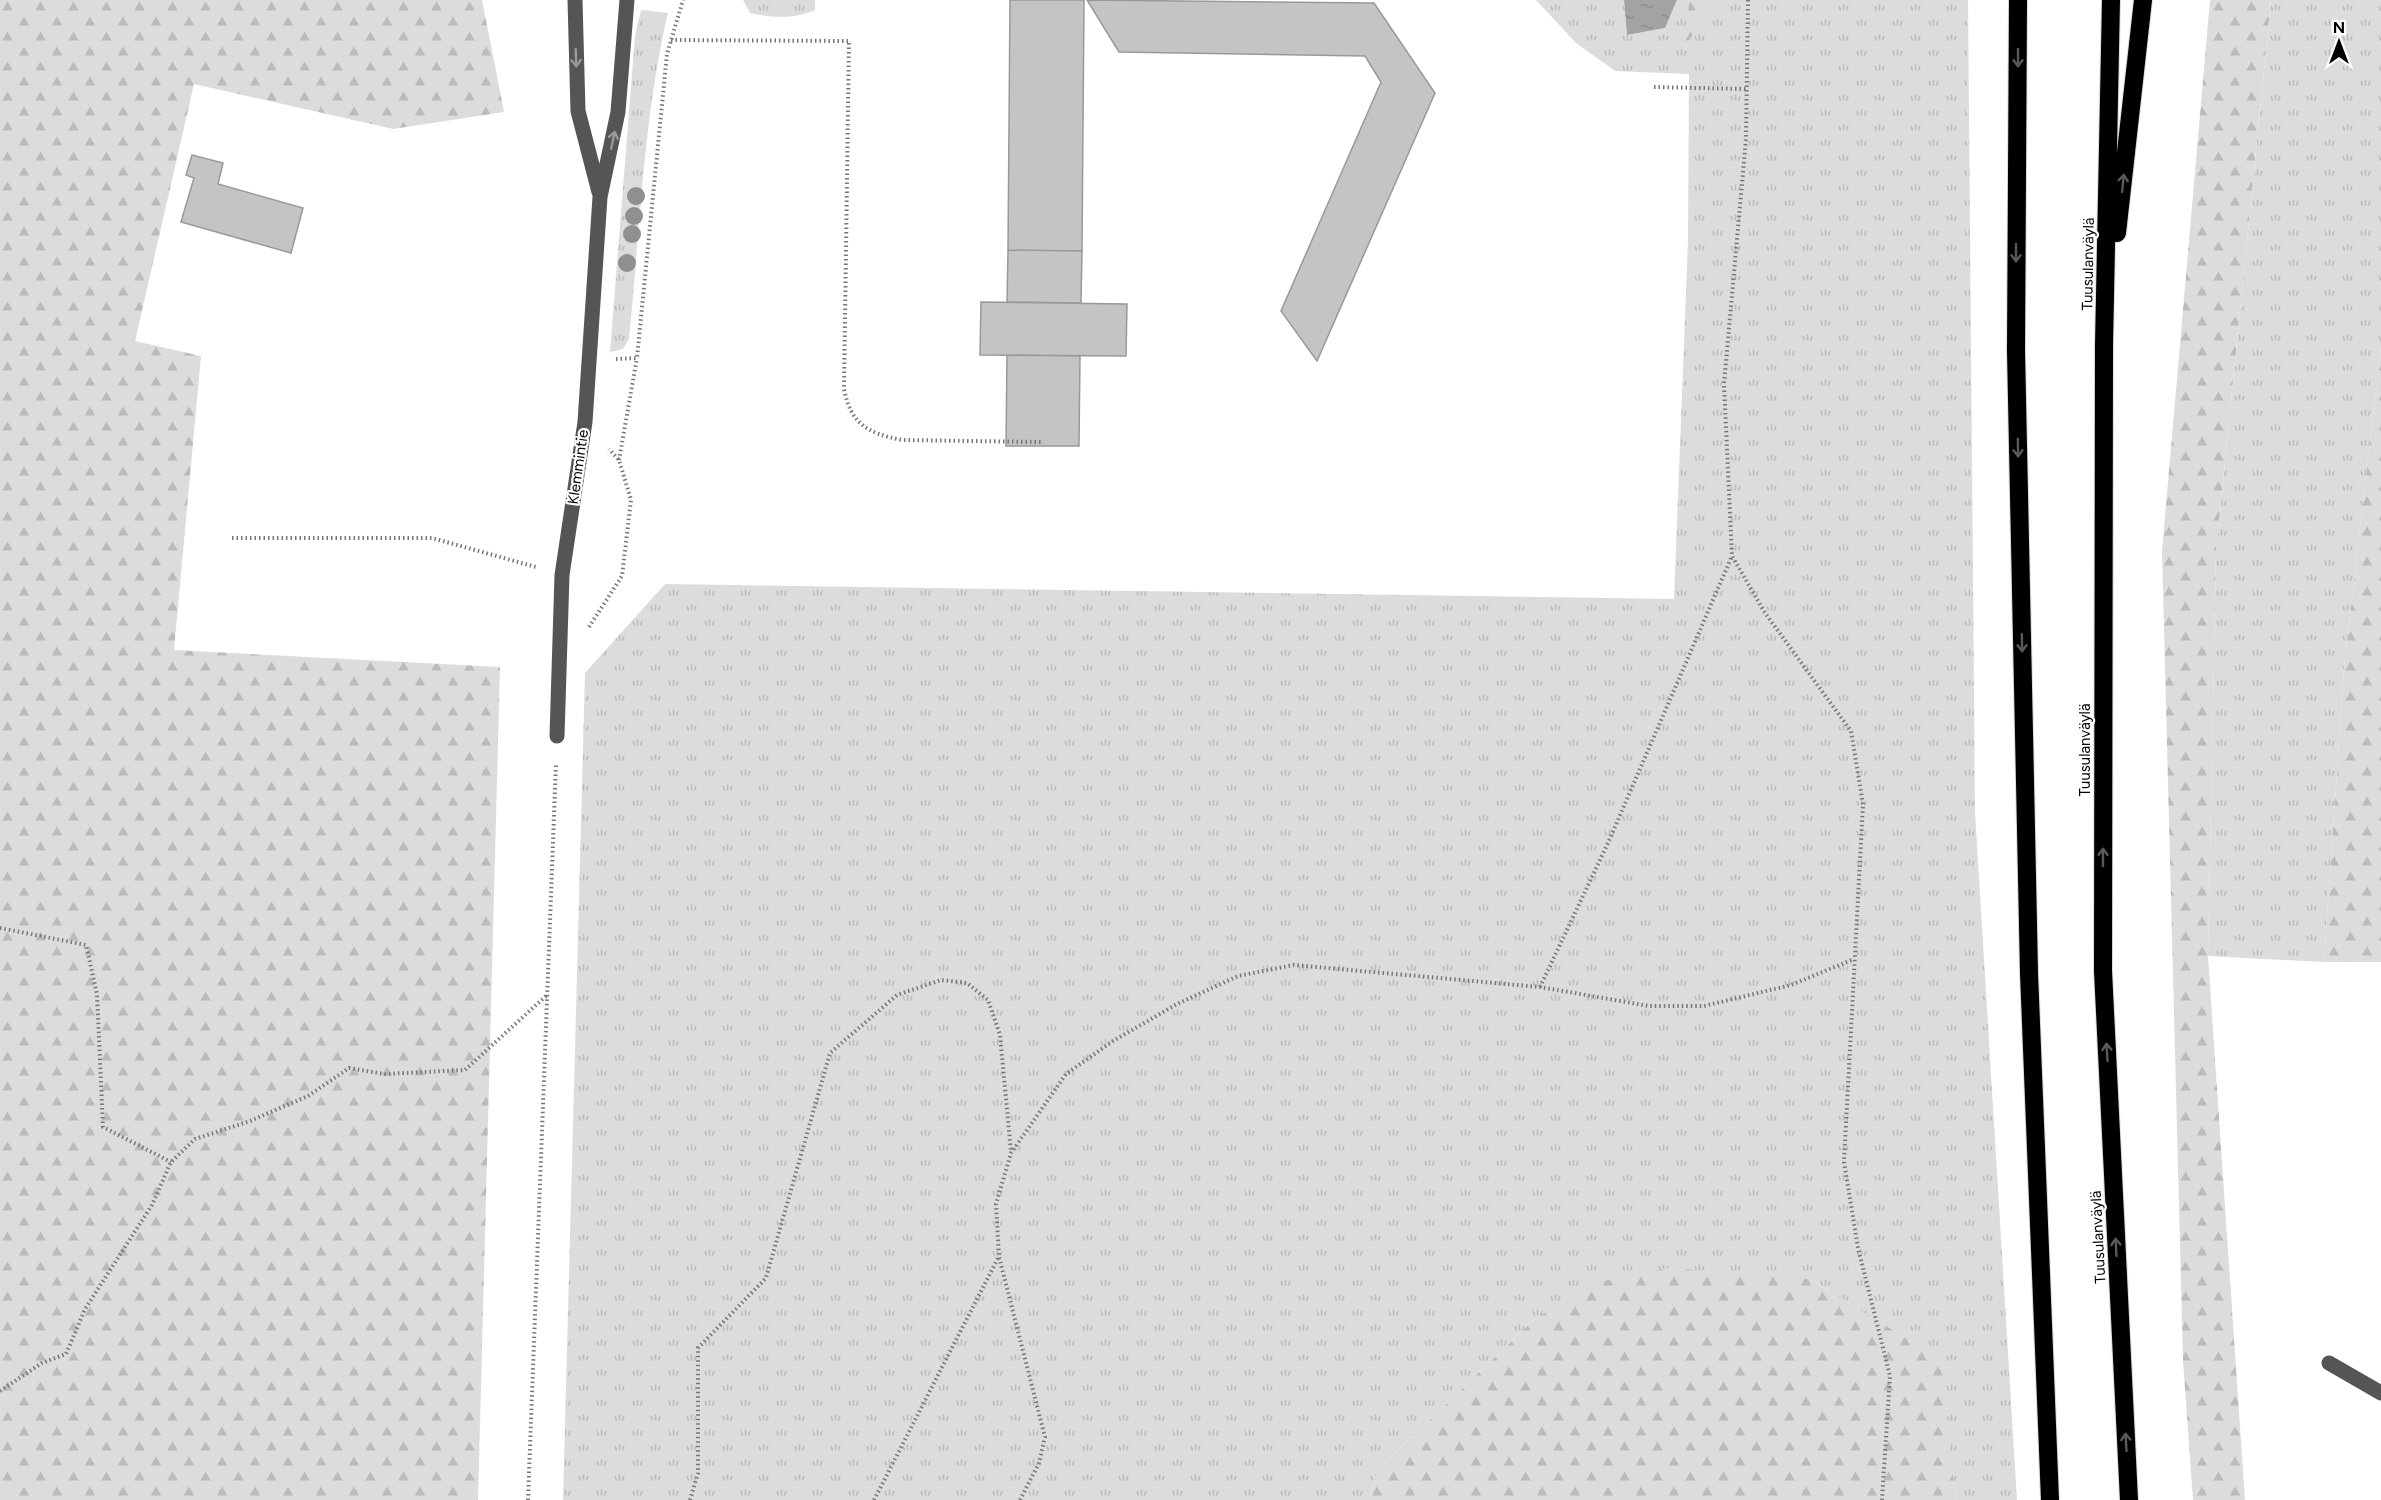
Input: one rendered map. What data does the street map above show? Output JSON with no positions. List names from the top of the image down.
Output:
{
  "streets": {
    "highway": ["Tuusulanväylä"],
    "street": ["Klemmintie"]
  },
  "north": "top"
}
